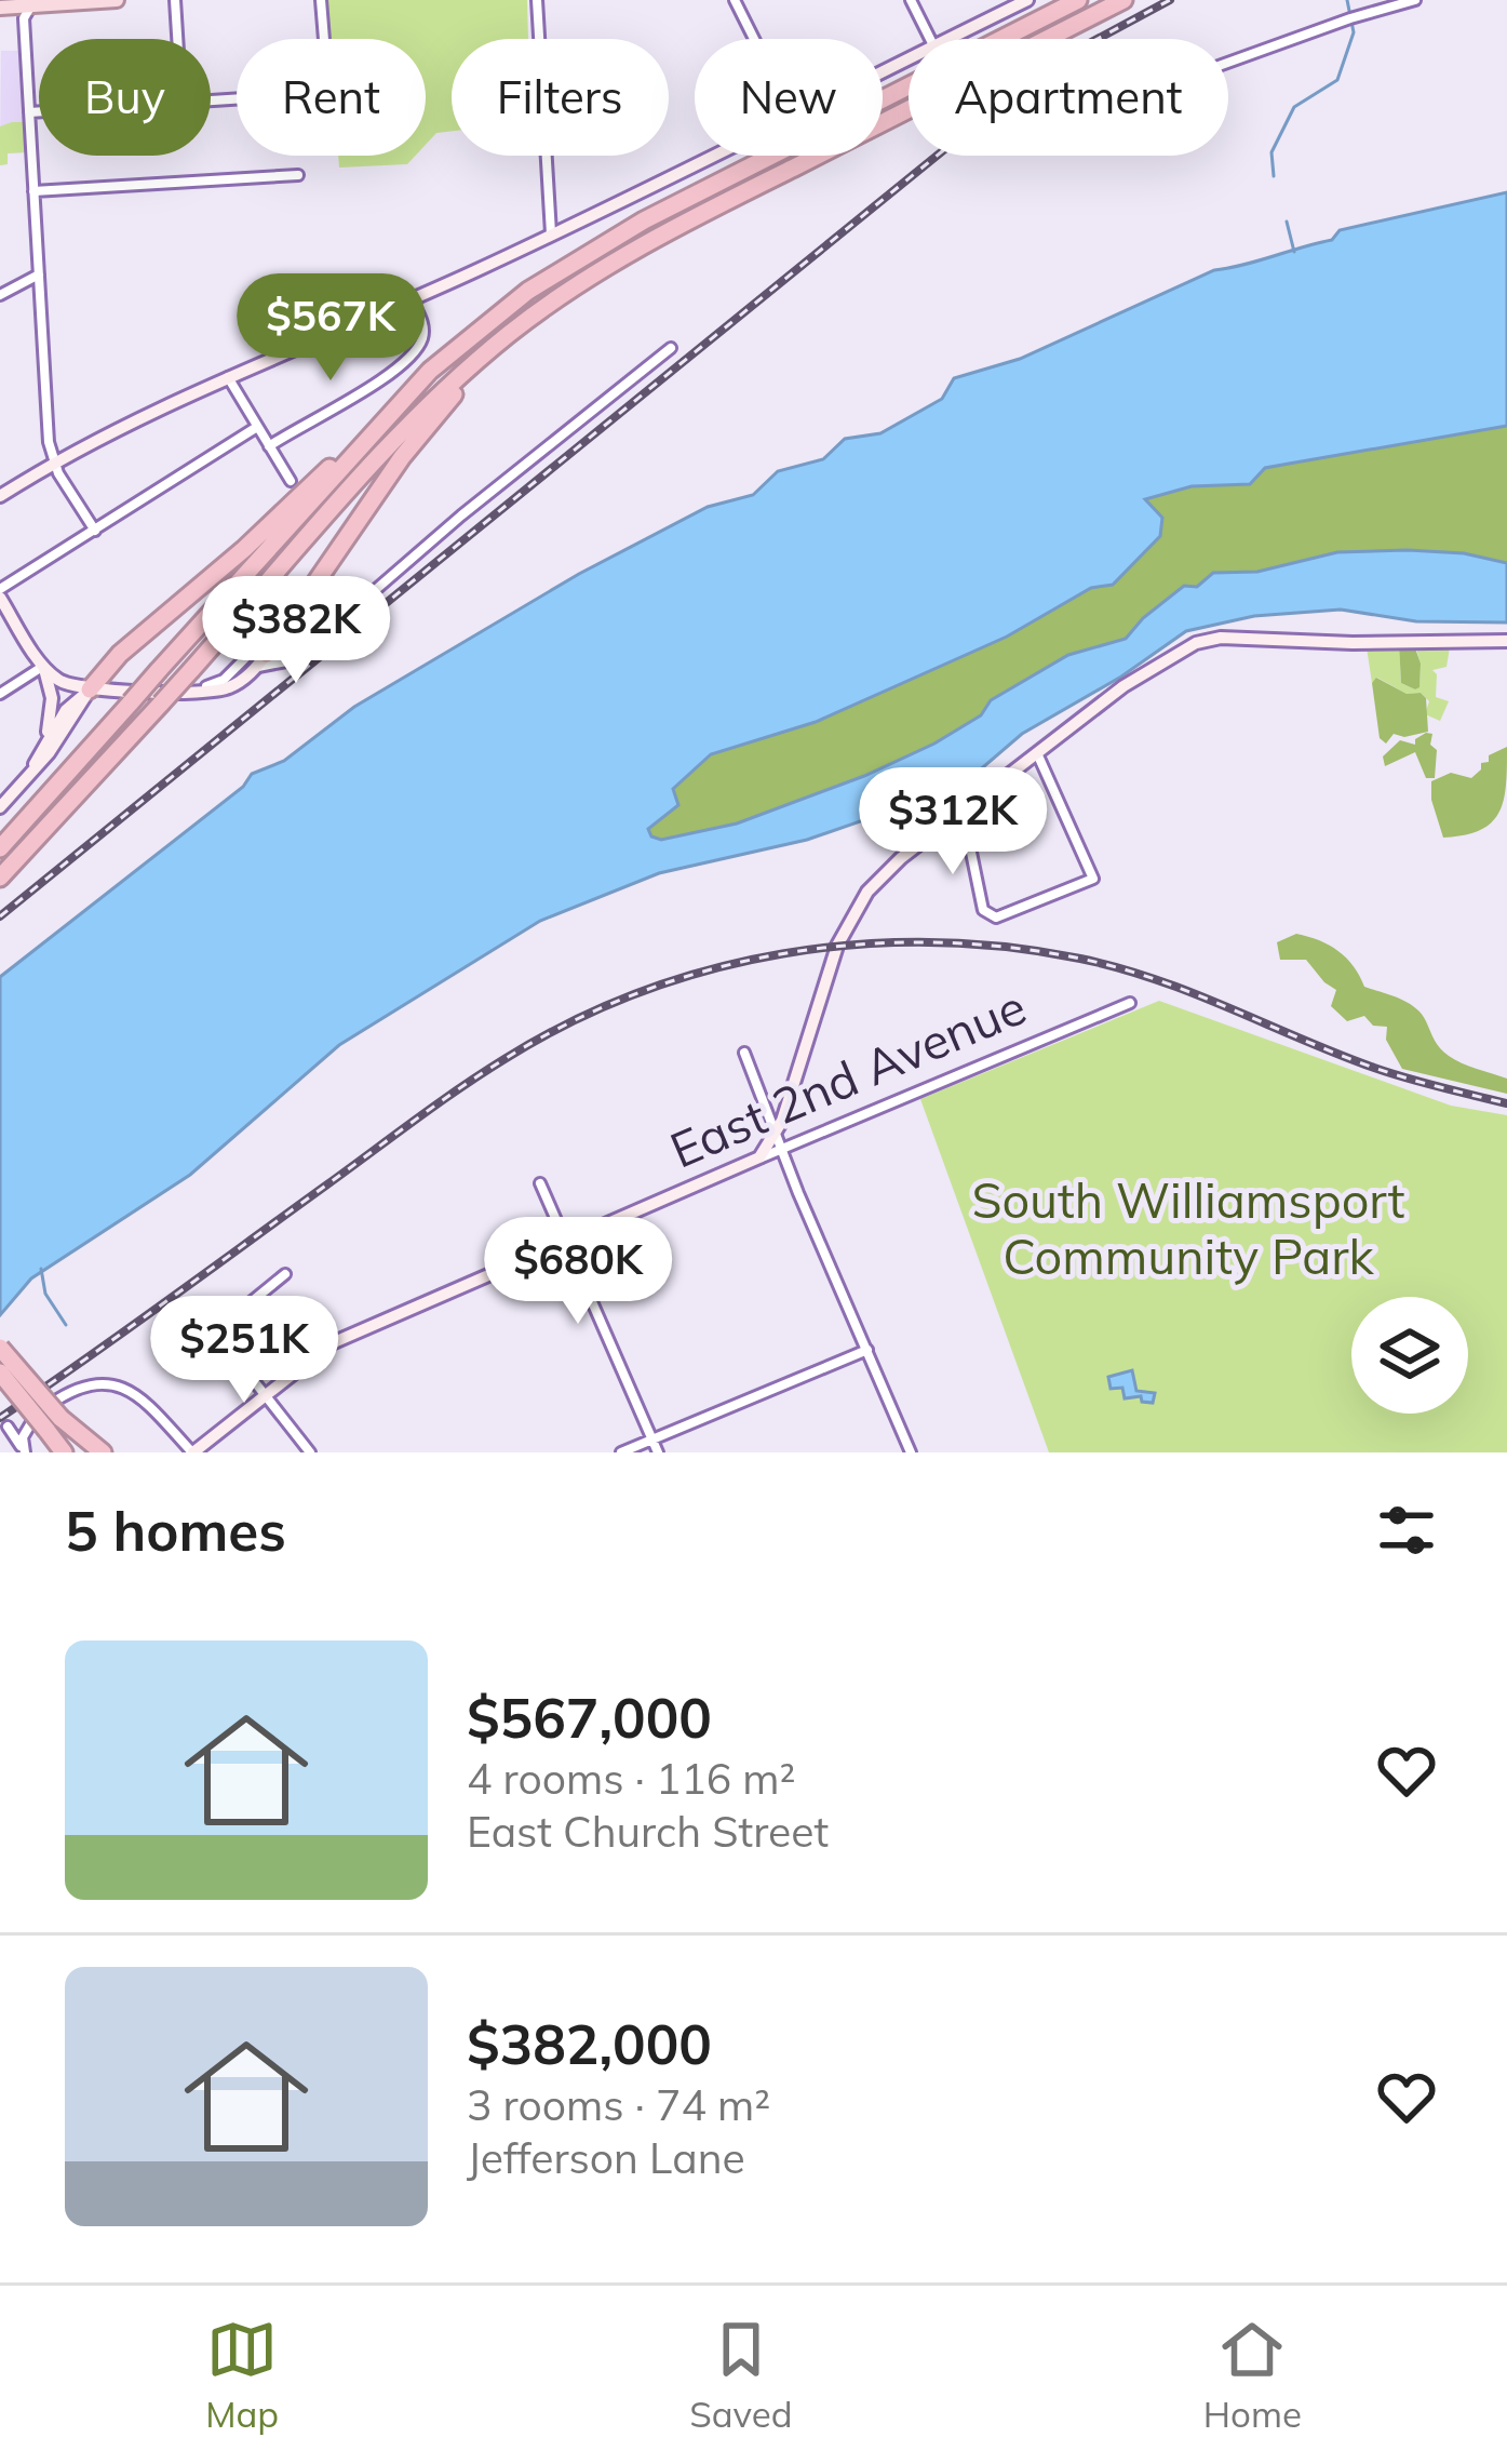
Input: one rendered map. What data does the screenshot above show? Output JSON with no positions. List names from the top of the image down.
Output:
{
  "streets": {
    "main road": ["East 2nd Avenue"]
  },
  "parks": ["South Williamsport Community Park"],
  "page": {
    "chip": [
      "Buy",
      "Rent",
      "Filters",
      "New",
      "Apartment"
    ],
    "price": [
      "$567K",
      "$382K",
      "$312K",
      "$680K",
      "$251K"
    ],
    "heading": "5 homes",
    "list": [
      {
        "name": "$567,000",
        "note": "4 rooms · 116 m² · East Church Street"
      },
      {
        "name": "$382,000",
        "note": "3 rooms · 74 m² · Jefferson Lane"
      }
    ],
    "tabs": ["Map", "Saved", "Home"]
  }
}
